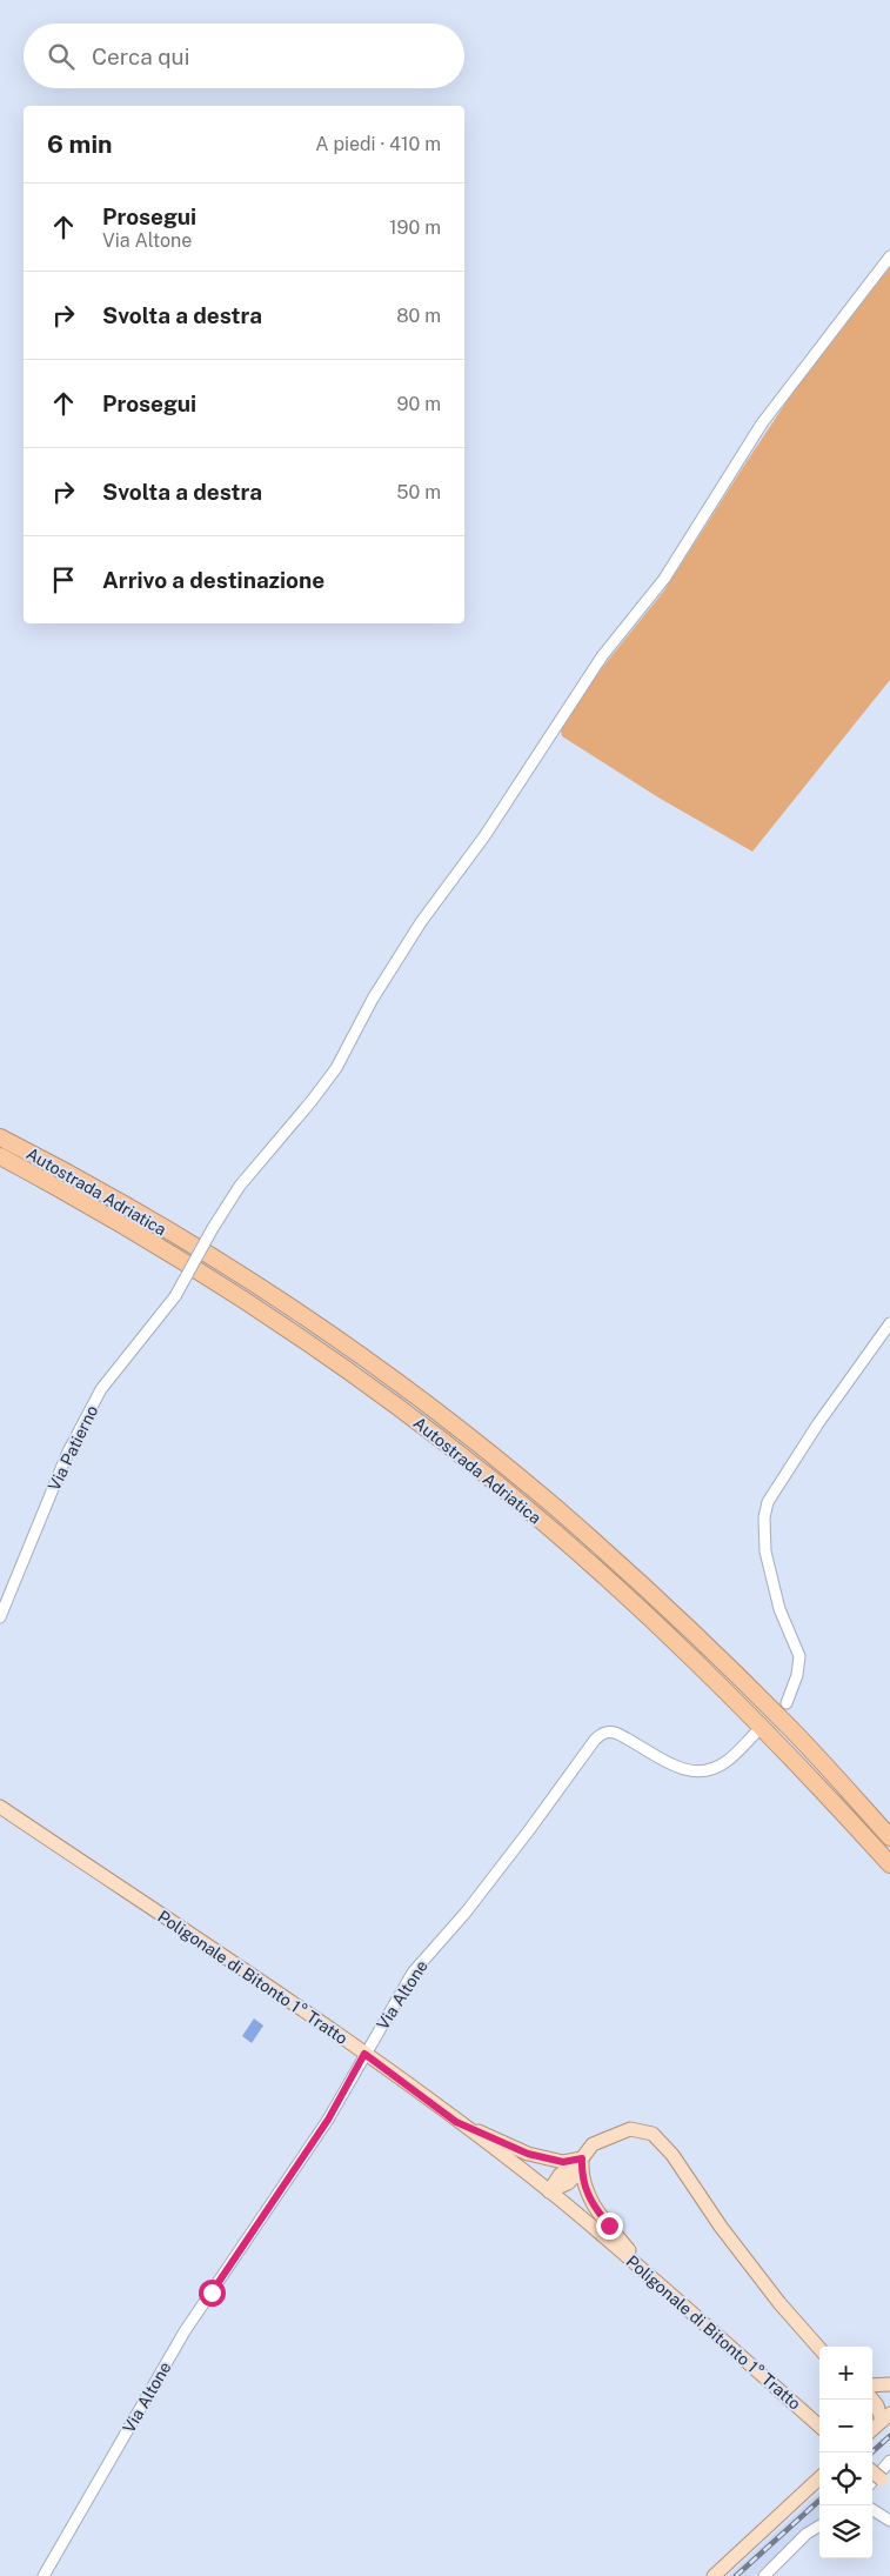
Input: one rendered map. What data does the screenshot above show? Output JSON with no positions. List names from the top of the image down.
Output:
{
  "streets": {
    "highway": ["Autostrada Adriatica"],
    "main road": ["Poligonale di Bitonto 1° Tratto"],
    "street": ["Via Patierno", "Via Altone"]
  },
  "crossings": [
    ["Poligonale di Bitonto 1° Tratto", "Via Altone"]
  ],
  "page": {
    "search": "Cerca qui",
    "heading": ["6 min", "A piedi · 410 m"],
    "list": [
      ["Prosegui", "Via Altone", "190 m"],
      ["Svolta a destra", "80 m"],
      ["Prosegui", "90 m"],
      ["Svolta a destra", "50 m"],
      "Arrivo a destinazione"
    ],
    "map_buttons": ["+", "−"]
  }
}
